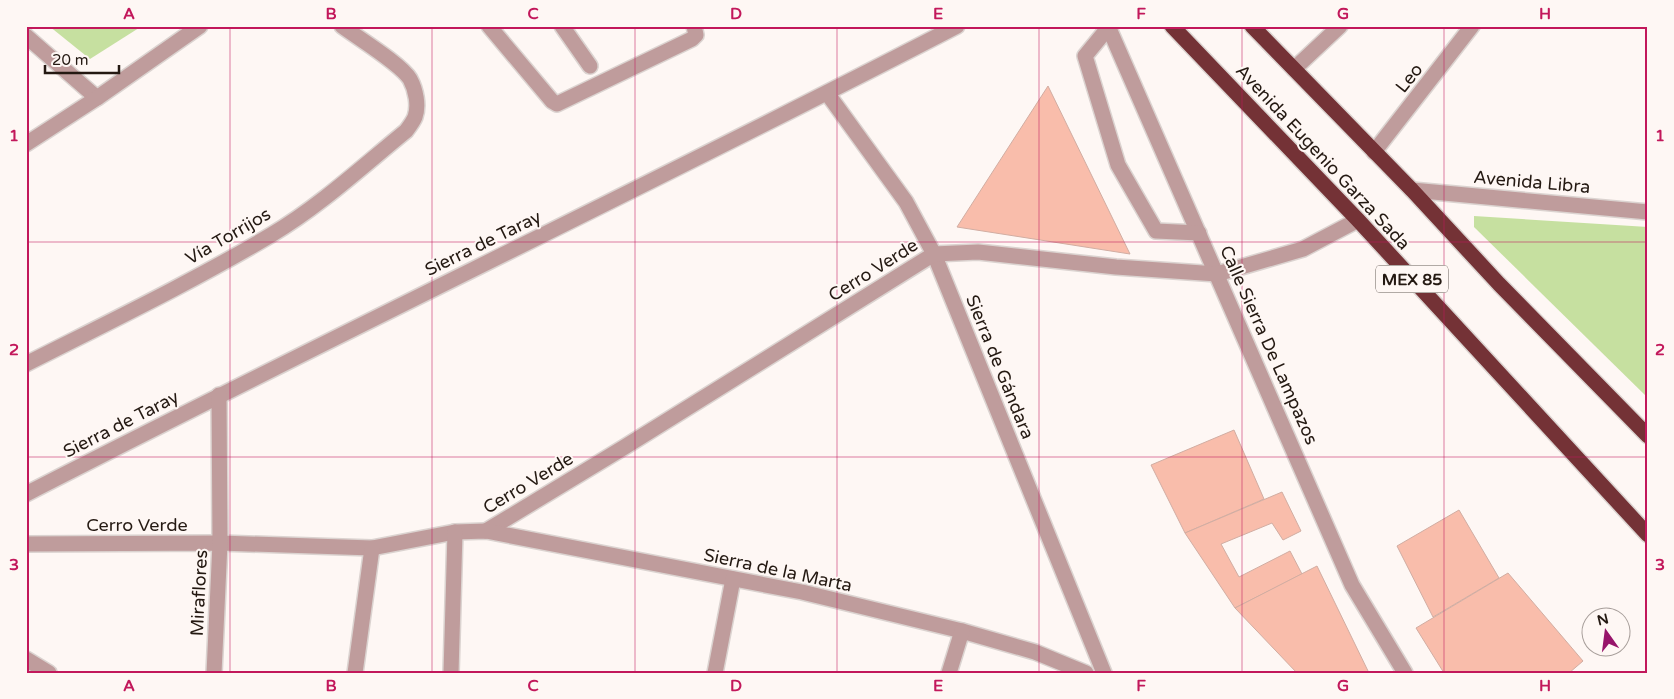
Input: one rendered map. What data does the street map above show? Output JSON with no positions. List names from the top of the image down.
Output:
{
  "streets": {
    "highway": ["Avenida Eugenio Garza Sada", "MEX 85"],
    "street": [
      "Leo",
      "Avenida Libra",
      "Vía Torrijos",
      "Sierra de Taray",
      "Cerro Verde",
      "Calle Sierra De Lampazos",
      "Sierra de Gándara",
      "Sierra de la Marta",
      "Miraflores"
    ]
  },
  "crossings": [
    ["Leo", "MEX 85"],
    ["Avenida Eugenio Garza Sada", "Cerro Verde"],
    ["Avenida Libra", "MEX 85"],
    ["Sierra de Taray", "Sierra de Gándara"],
    ["Sierra de Taray", "Miraflores"],
    ["Cerro Verde", "Calle Sierra De Lampazos"],
    ["Cerro Verde", "Sierra de Gándara"],
    ["Cerro Verde", "Sierra de la Marta"],
    ["Cerro Verde", "Miraflores"]
  ],
  "scale_bar": "20 m",
  "north": "top",
  "grid": {
    "columns": [
      "A",
      "B",
      "C",
      "D",
      "E",
      "F",
      "G",
      "H"
    ],
    "rows": ["1", "2", "3"]
  }
}
